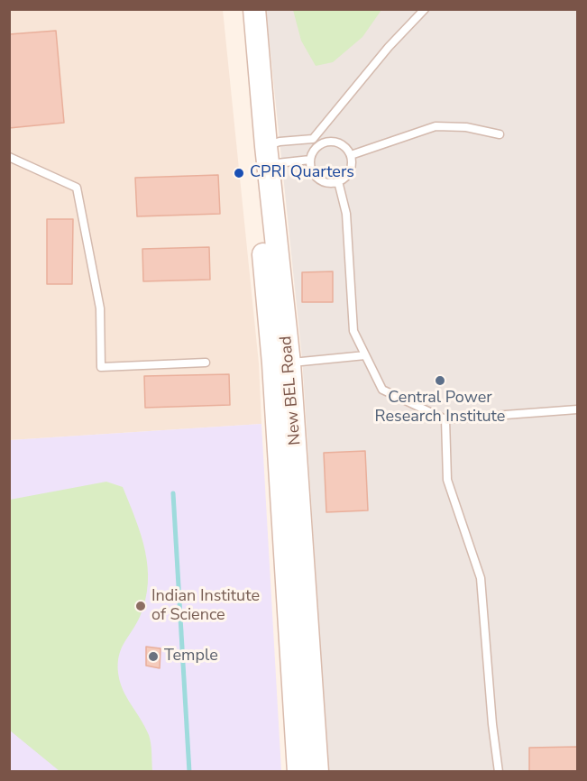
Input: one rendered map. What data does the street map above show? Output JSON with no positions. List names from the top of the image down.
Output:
{
  "streets": {
    "main road": ["New BEL Road"]
  },
  "places": [
    "CPRI Quarters",
    "Central Power Research Institute",
    "Indian Institute of Science",
    "Temple"
  ]
}
